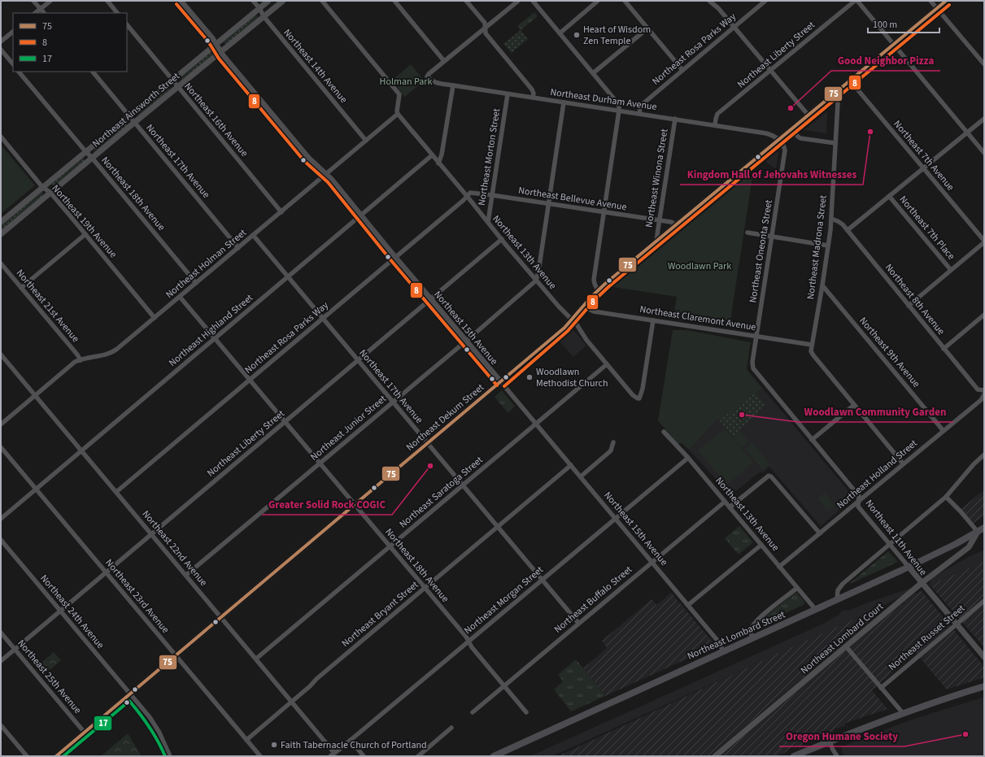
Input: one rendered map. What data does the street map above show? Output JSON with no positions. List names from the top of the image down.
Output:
{
  "streets": {
    "main road": ["Northeast Lombard Street"],
    "street": [
      "Northeast Rosa Parks Way",
      "Northeast Liberty Street",
      "Northeast 14th Avenue",
      "Northeast Durham Avenue",
      "Northeast Ainsworth Street",
      "Northeast 16th Avenue",
      "Northeast 7th Avenue",
      "Northeast Morton Street",
      "Northeast 17th Avenue",
      "Northeast Winona Street",
      "Northeast 18th Avenue",
      "Northeast Bellevue Avenue",
      "Northeast 19th Avenue",
      "Northeast 7th Place",
      "Northeast Madrona Street",
      "Northeast Oneonta Street",
      "Northeast 13th Avenue",
      "Northeast Holman Street",
      "Northeast 8th Avenue",
      "Northeast 21st Avenue",
      "Northeast Claremont Avenue",
      "Northeast 15th Avenue",
      "Northeast Highland Street",
      "Northeast 9th Avenue",
      "Northeast Dekum Street",
      "Northeast Junior Street",
      "Northeast Holland Street",
      "Northeast Saratoga Street",
      "Northeast 11th Avenue",
      "Northeast 22nd Avenue",
      "Northeast 23rd Avenue",
      "Northeast Buffalo Street",
      "Northeast Morgan Street",
      "Northeast 24th Avenue",
      "Northeast Bryant Street",
      "Northeast Russet Street",
      "Northeast Lombard Court",
      "Northeast 25th Avenue"
    ]
  },
  "crossings": [
    ["Northeast Rosa Parks Way", "Northeast Durham Avenue"],
    ["Northeast Rosa Parks Way", "Northeast 17th Avenue"],
    ["Northeast Rosa Parks Way", "Northeast 18th Avenue"],
    ["Northeast Rosa Parks Way", "Northeast Bellevue Avenue"],
    ["Northeast Rosa Parks Way", "Northeast 13th Avenue"],
    ["Northeast Rosa Parks Way", "Northeast 15th Avenue"],
    ["Northeast Rosa Parks Way", "Northeast 22nd Avenue"],
    ["Northeast Liberty Street", "Northeast Durham Avenue"],
    ["Northeast Liberty Street", "Northeast 17th Avenue"],
    ["Northeast Liberty Street", "Northeast 18th Avenue"],
    ["Northeast Liberty Street", "Northeast 13th Avenue"],
    ["Northeast Liberty Street", "Northeast 15th Avenue"],
    ["Northeast Liberty Street", "Northeast 22nd Avenue"],
    ["Northeast Liberty Street", "Northeast 23rd Avenue"],
    ["Northeast Liberty Street", "Northeast 24th Avenue"],
    ["Northeast Liberty Street", "Northeast 25th Avenue"],
    ["Northeast 14th Avenue", "Northeast Ainsworth Street"],
    ["Northeast 14th Avenue", "Northeast Holman Street"],
    ["Northeast Durham Avenue", "Northeast Morton Street"],
    ["Northeast Durham Avenue", "Northeast Winona Street"],
    ["Northeast Durham Avenue", "Northeast Oneonta Street"],
    ["Northeast Durham Avenue", "Northeast Dekum Street"],
    ["Northeast Ainsworth Street", "Northeast 16th Avenue"],
    ["Northeast Ainsworth Street", "Northeast 17th Avenue"],
    ["Northeast Ainsworth Street", "Northeast 18th Avenue"],
    ["Northeast Ainsworth Street", "Northeast 19th Avenue"],
    ["Northeast Ainsworth Street", "Northeast 15th Avenue"],
    ["Northeast 16th Avenue", "Northeast Holman Street"],
    ["Northeast 7th Avenue", "Northeast Dekum Street"],
    ["Northeast Morton Street", "Northeast Bellevue Avenue"],
    ["Northeast Morton Street", "Northeast 13th Avenue"],
    ["Northeast 17th Avenue", "Northeast Holman Street"],
    ["Northeast 17th Avenue", "Northeast Highland Street"],
    ["Northeast 17th Avenue", "Northeast Dekum Street"],
    ["Northeast 17th Avenue", "Northeast Junior Street"],
    ["Northeast 17th Avenue", "Northeast Saratoga Street"],
    ["Northeast 17th Avenue", "Northeast Buffalo Street"],
    ["Northeast 17th Avenue", "Northeast Morgan Street"],
    ["Northeast 17th Avenue", "Northeast Bryant Street"],
    ["Northeast Winona Street", "Northeast Bellevue Avenue"],
    ["Northeast Winona Street", "Northeast Dekum Street"],
    ["Northeast 18th Avenue", "Northeast Holman Street"],
    ["Northeast 18th Avenue", "Northeast Highland Street"],
    ["Northeast 18th Avenue", "Northeast Dekum Street"],
    ["Northeast 18th Avenue", "Northeast Junior Street"],
    ["Northeast 18th Avenue", "Northeast Saratoga Street"],
    ["Northeast 18th Avenue", "Northeast Buffalo Street"],
    ["Northeast 18th Avenue", "Northeast Morgan Street"],
    ["Northeast 18th Avenue", "Northeast Bryant Street"],
    ["Northeast Bellevue Avenue", "Northeast 13th Avenue"],
    ["Northeast Bellevue Avenue", "Northeast Dekum Street"],
    ["Northeast 19th Avenue", "Northeast Holman Street"],
    ["Northeast Madrona Street", "Northeast 8th Avenue"],
    ["Northeast Madrona Street", "Northeast Claremont Avenue"],
    ["Northeast Madrona Street", "Northeast 9th Avenue"],
    ["Northeast Madrona Street", "Northeast Dekum Street"],
    ["Northeast Oneonta Street", "Northeast Claremont Avenue"],
    ["Northeast Oneonta Street", "Northeast Dekum Street"],
    ["Northeast Oneonta Street", "Northeast 11th Avenue"],
    ["Northeast 13th Avenue", "Northeast Holman Street"],
    ["Northeast 13th Avenue", "Northeast Claremont Avenue"],
    ["Northeast 13th Avenue", "Northeast Highland Street"],
    ["Northeast 13th Avenue", "Northeast Dekum Street"],
    ["Northeast 13th Avenue", "Northeast Junior Street"],
    ["Northeast 13th Avenue", "Northeast Holland Street"],
    ["Northeast 13th Avenue", "Northeast Saratoga Street"],
    ["Northeast 13th Avenue", "Northeast Buffalo Street"],
    ["Northeast 13th Avenue", "Northeast Morgan Street"],
    ["Northeast 13th Avenue", "Northeast Lombard Street"],
    ["Northeast Holman Street", "Northeast 21st Avenue"],
    ["Northeast Holman Street", "Northeast 15th Avenue"],
    ["Northeast Holman Street", "Northeast 22nd Avenue"],
    ["Northeast Claremont Avenue", "Northeast Dekum Street"],
    ["Northeast 15th Avenue", "Northeast Highland Street"],
    ["Northeast 15th Avenue", "Northeast Dekum Street"],
    ["Northeast 15th Avenue", "Northeast Junior Street"],
    ["Northeast 15th Avenue", "Northeast Saratoga Street"],
    ["Northeast 15th Avenue", "Northeast Buffalo Street"],
    ["Northeast 15th Avenue", "Northeast Morgan Street"],
    ["Northeast 15th Avenue", "Northeast Bryant Street"],
    ["Northeast 15th Avenue", "Northeast Lombard Street"],
    ["Northeast Highland Street", "Northeast 22nd Avenue"],
    ["Northeast Highland Street", "Northeast 23rd Avenue"],
    ["Northeast 9th Avenue", "Northeast Holland Street"],
    ["Northeast Dekum Street", "Northeast 22nd Avenue"],
    ["Northeast Dekum Street", "Northeast 23rd Avenue"],
    ["Northeast Dekum Street", "Northeast 24th Avenue"],
    ["Northeast Dekum Street", "Northeast 25th Avenue"],
    ["Northeast Junior Street", "Northeast 22nd Avenue"],
    ["Northeast Holland Street", "Northeast 11th Avenue"],
    ["Northeast Saratoga Street", "Northeast 22nd Avenue"],
    ["Northeast 11th Avenue", "Northeast Lombard Street"],
    ["Northeast 11th Avenue", "Northeast Russet Street"],
    ["Northeast 11th Avenue", "Northeast Lombard Court"],
    ["Northeast 22nd Avenue", "Northeast Morgan Street"],
    ["Northeast 22nd Avenue", "Northeast Bryant Street"],
    ["Northeast 23rd Avenue", "Northeast Bryant Street"],
    ["Northeast Lombard Street", "Northeast Lombard Court"]
  ],
  "parks": ["Holman Park", "Woodlawn Park"],
  "places": [
    "Heart of Wisdom Zen Temple",
    "Good Neighbor Pizza",
    "Kingdom Hall of Jehovahs Witnesses",
    "Woodlawn Methodist Church",
    "Woodlawn Community Garden",
    "Greater Solid Rock COGIC",
    "Oregon Humane Society",
    "Faith Tabernacle Church of Portland"
  ],
  "lines": ["transit line 75", "transit line 8", "transit line 17"],
  "legend": ["75", "8", "17"],
  "scale_bar": "100 m"
}
